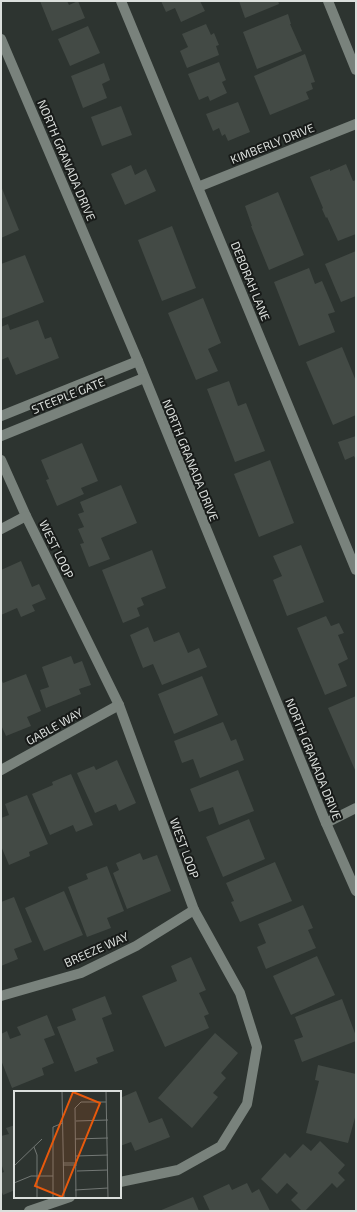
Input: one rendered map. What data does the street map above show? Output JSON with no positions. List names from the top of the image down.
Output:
{
  "streets": {
    "street": [
      "KIMBERLY DRIVE",
      "NORTH GRANADA DRIVE",
      "DEBORAH LANE",
      "STEEPLE GATE",
      "WEST LOOP",
      "GABLE WAY",
      "BREEZE WAY"
    ]
  },
  "crossings": [
    ["KIMBERLY DRIVE", "DEBORAH LANE"],
    ["NORTH GRANADA DRIVE", "STEEPLE GATE"],
    ["WEST LOOP", "GABLE WAY"],
    ["WEST LOOP", "BREEZE WAY"]
  ]
}
